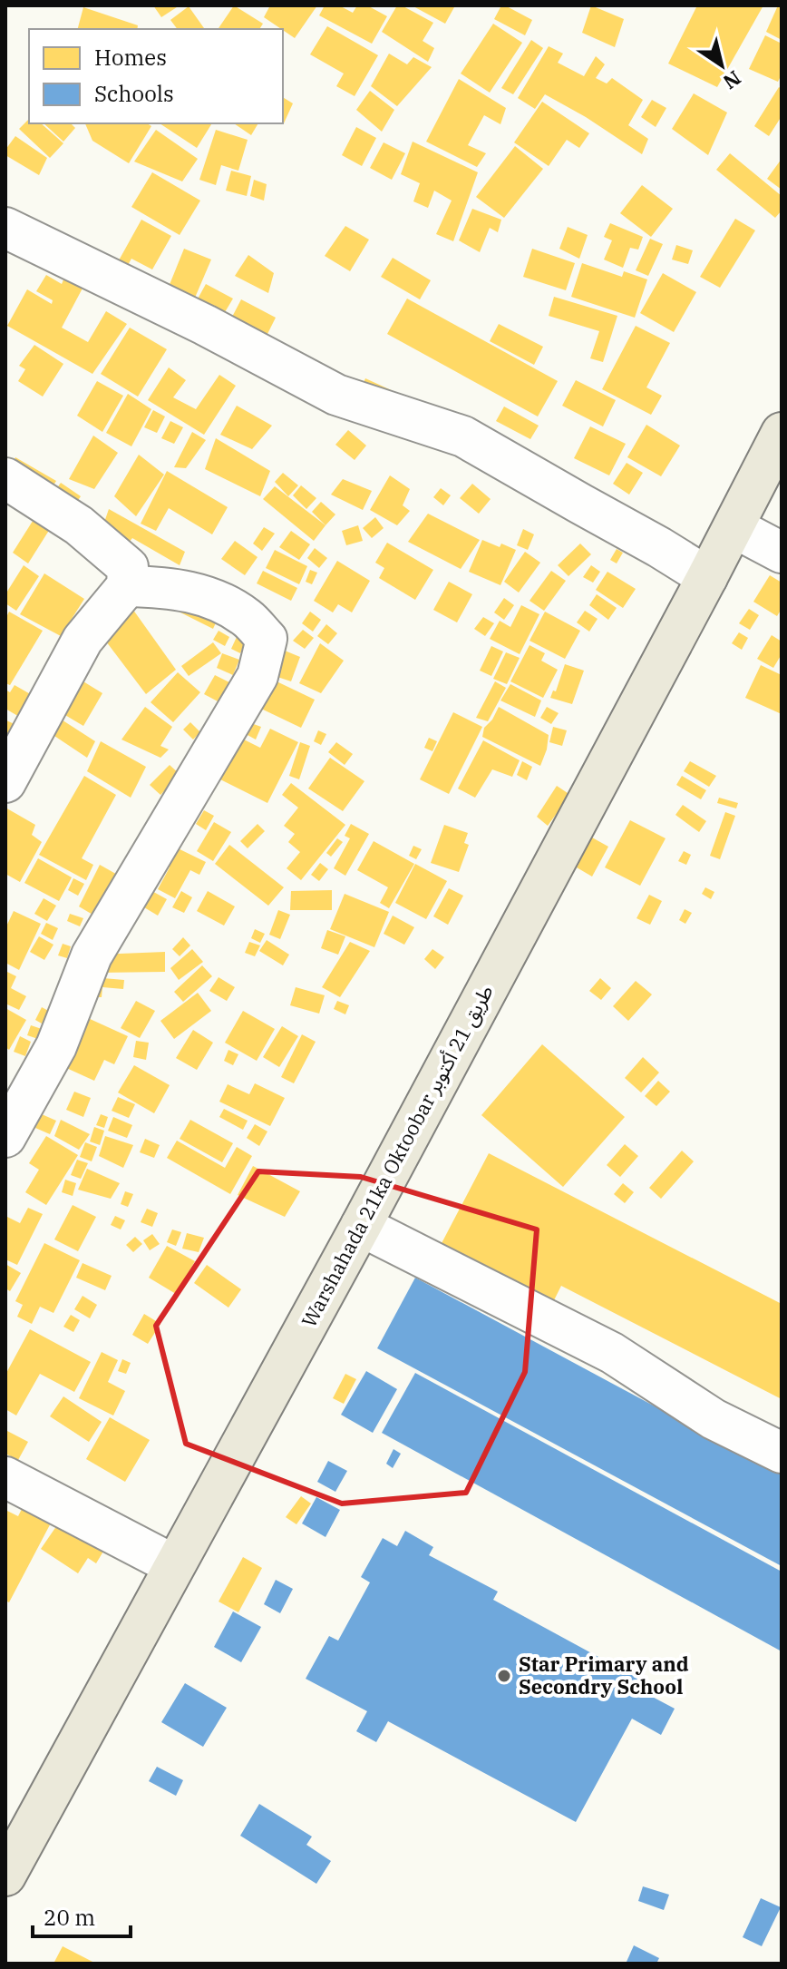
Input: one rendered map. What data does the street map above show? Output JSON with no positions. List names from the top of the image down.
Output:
{
  "streets": {
    "main road": ["Warshahada 21ka Oktoobar طريق 21 أكتوبر"]
  },
  "places": ["Star Primary and Secondry School"],
  "legend": ["Homes", "Schools"],
  "scale_bar": "20 m",
  "north": "bottom right"
}
